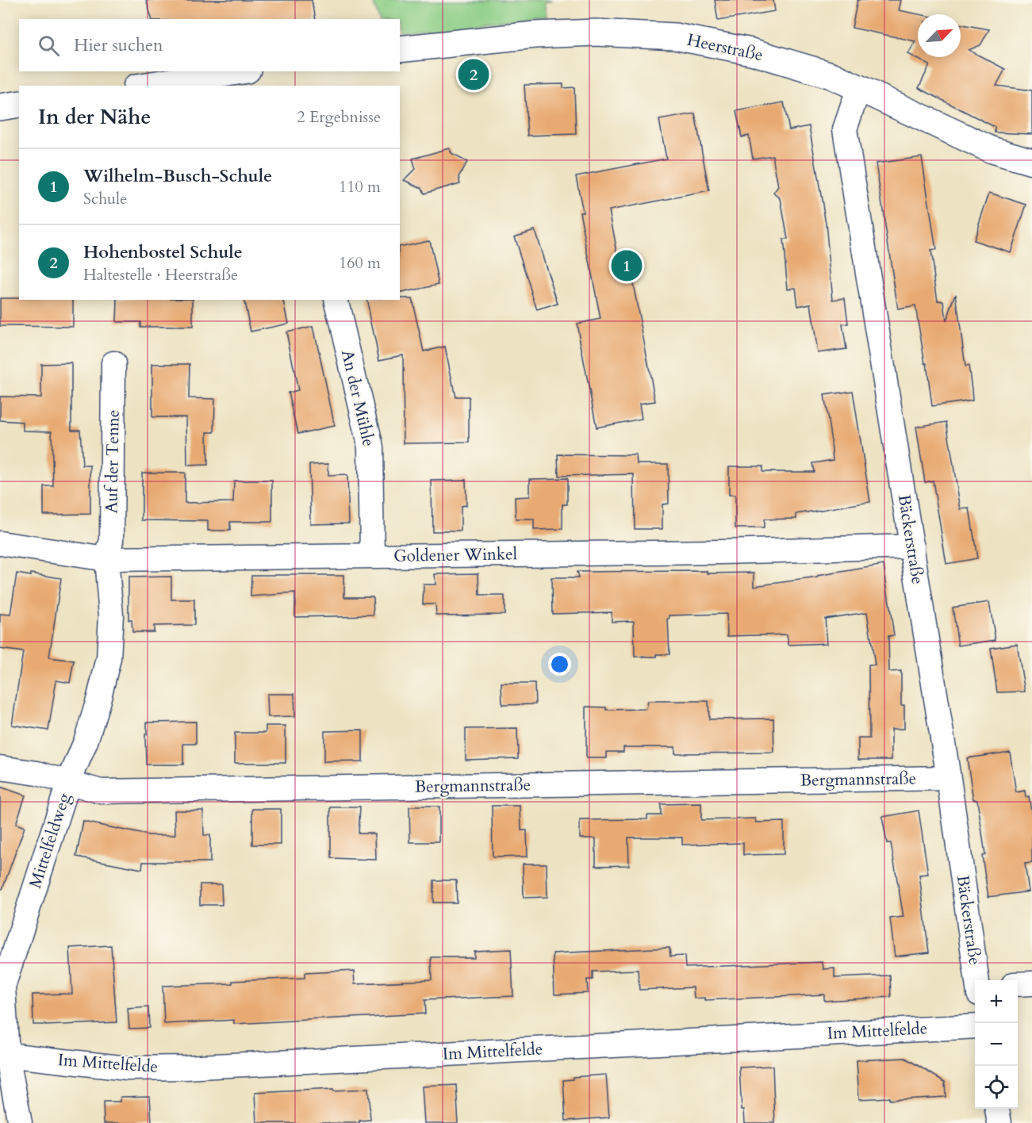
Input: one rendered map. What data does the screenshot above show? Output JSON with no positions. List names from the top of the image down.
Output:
{
  "streets": {
    "street": [
      "Heerstraße",
      "An der Mühle",
      "Auf der Tenne",
      "Bäckerstraße",
      "Goldener Winkel",
      "Bergmannstraße",
      "Mittelfeldweg",
      "Im Mittelfelde"
    ]
  },
  "crossings": [
    ["Heerstraße", "Bäckerstraße"],
    ["An der Mühle", "Goldener Winkel"],
    ["Auf der Tenne", "Goldener Winkel"],
    ["Auf der Tenne", "Mittelfeldweg"],
    ["Bäckerstraße", "Goldener Winkel"],
    ["Bäckerstraße", "Bergmannstraße"],
    ["Goldener Winkel", "Mittelfeldweg"],
    ["Bergmannstraße", "Mittelfeldweg"],
    ["Mittelfeldweg", "Im Mittelfelde"]
  ],
  "north": "top right",
  "page": {
    "search": "Hier suchen",
    "pins": ["2", "1"],
    "heading": ["In der Nähe", "2 Ergebnisse"],
    "list": [
      {
        "mark": "1",
        "name": "Wilhelm-Busch-Schule",
        "note": "Schule",
        "value": "110 m"
      },
      {
        "mark": "2",
        "name": "Hohenbostel Schule",
        "note": "Haltestelle · Heerstraße",
        "value": "160 m"
      }
    ],
    "map_buttons": ["+", "−"]
  }
}
